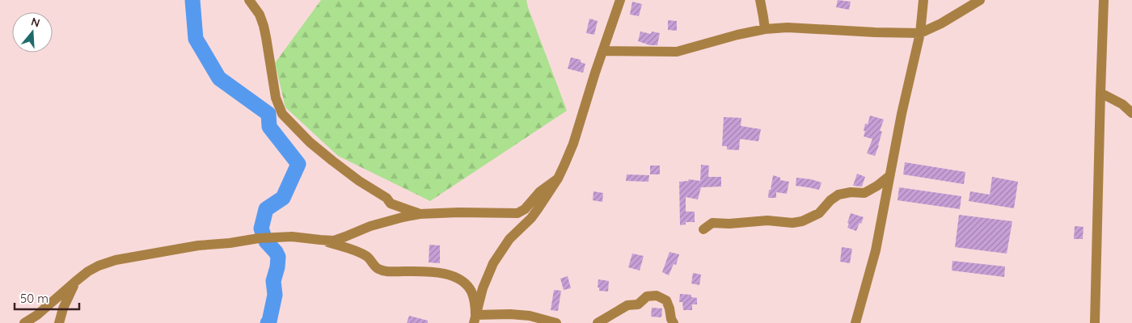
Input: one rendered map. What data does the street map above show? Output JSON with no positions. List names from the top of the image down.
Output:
{
  "scale_bar": "50 m",
  "north": "top"
}
